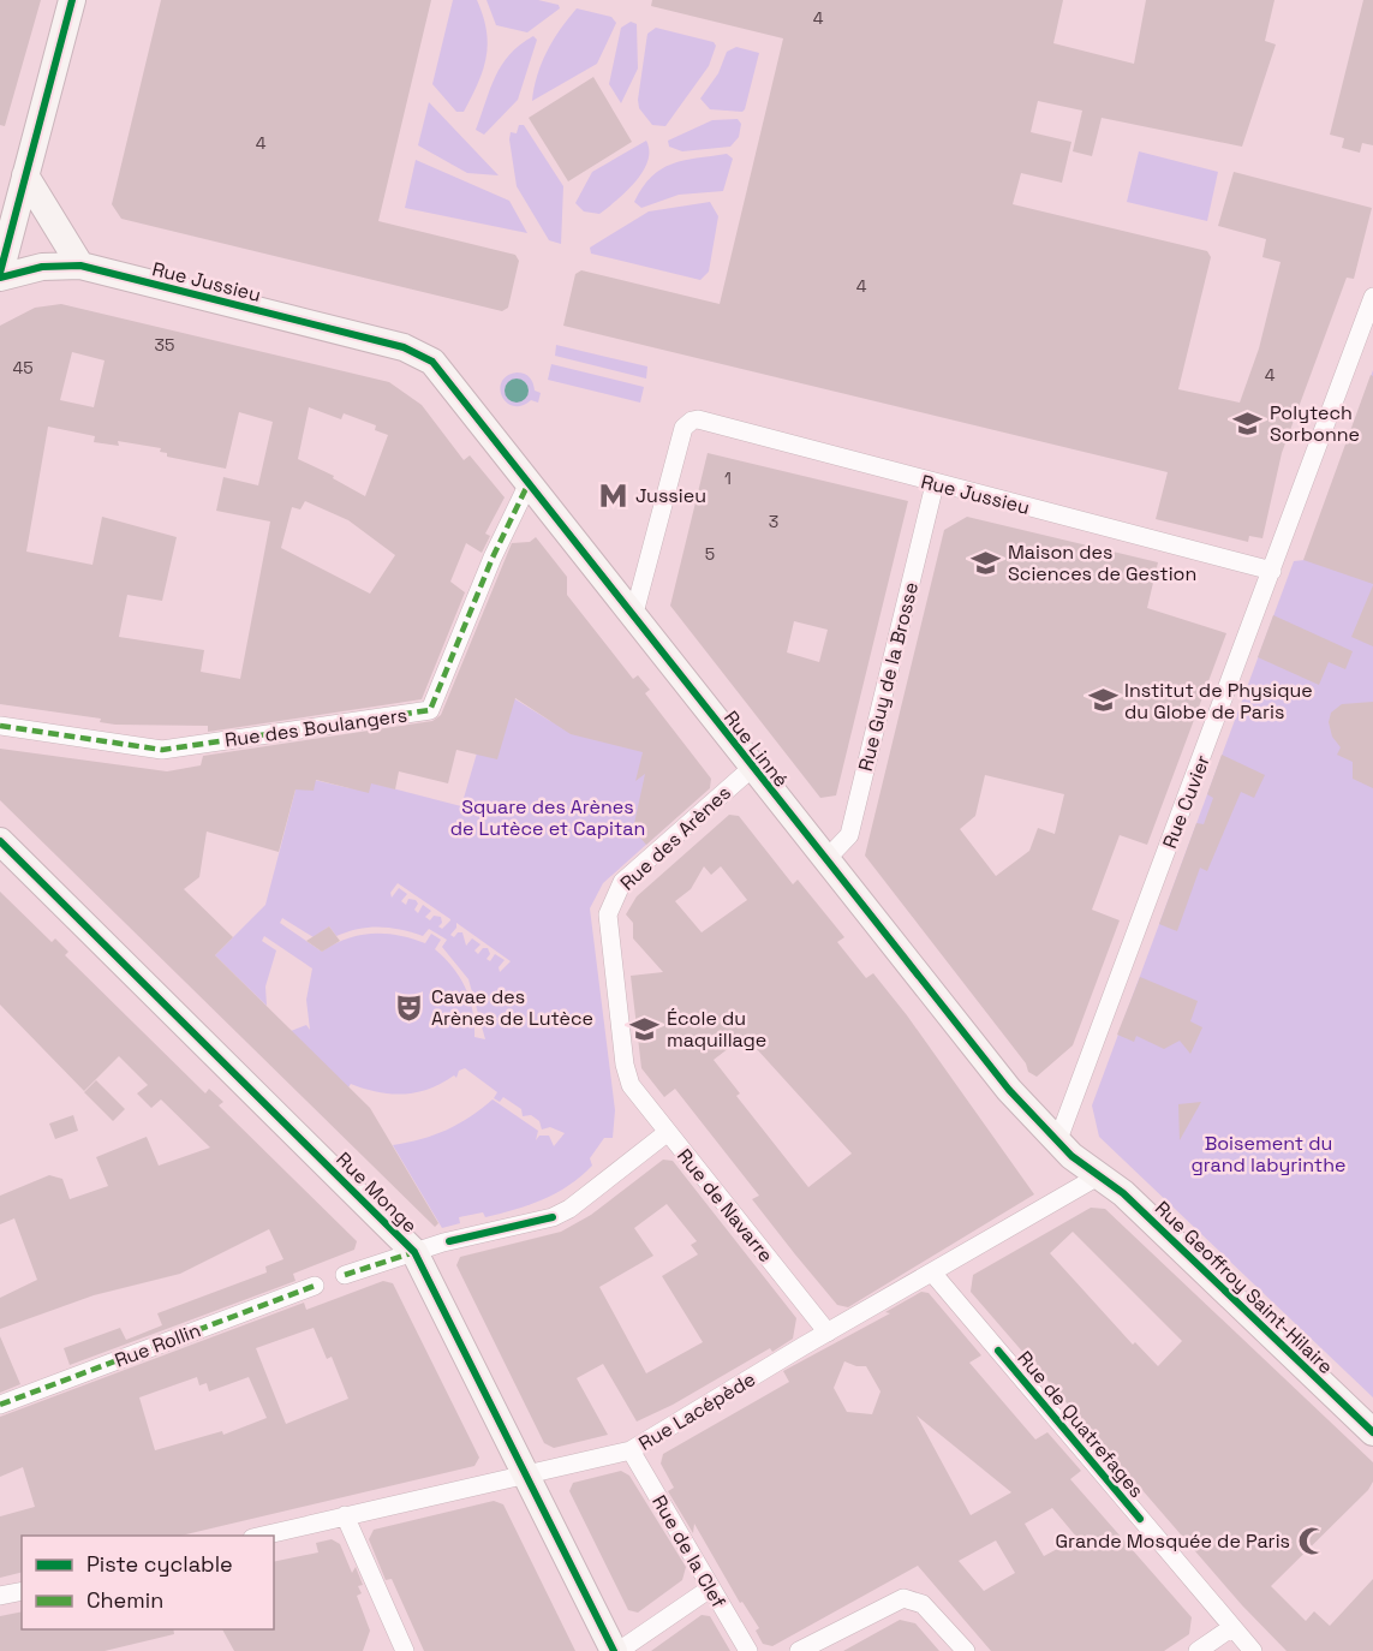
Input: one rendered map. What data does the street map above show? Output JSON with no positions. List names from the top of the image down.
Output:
{
  "streets": {
    "street": [
      "Rue Jussieu",
      "Rue Guy de la Brosse",
      "Rue des Boulangers",
      "Rue Linné",
      "Rue Cuvier",
      "Rue des Arènes",
      "Rue Monge",
      "Rue de Navarre",
      "Rue Geoffroy Saint-Hilaire",
      "Rue Rollin",
      "Rue Lacépède",
      "Rue de Quatrefages",
      "Rue de la Clef"
    ]
  },
  "crossings": [
    ["Rue Jussieu", "Rue Guy de la Brosse"],
    ["Rue Jussieu", "Rue Linné"],
    ["Rue Jussieu", "Rue Cuvier"],
    ["Rue Guy de la Brosse", "Rue Linné"],
    ["Rue des Boulangers", "Rue Linné"],
    ["Rue Linné", "Rue Cuvier"],
    ["Rue Linné", "Rue des Arènes"],
    ["Rue Linné", "Rue Geoffroy Saint-Hilaire"],
    ["Rue Linné", "Rue Lacépède"],
    ["Rue des Arènes", "Rue de Navarre"],
    ["Rue Monge", "Rue de Navarre"],
    ["Rue Monge", "Rue Lacépède"],
    ["Rue de Navarre", "Rue Lacépède"],
    ["Rue Geoffroy Saint-Hilaire", "Rue Lacépède"],
    ["Rue Lacépède", "Rue de Quatrefages"],
    ["Rue Lacépède", "Rue de la Clef"]
  ],
  "parks": ["Square des Arènes de Lutèce et Capitan", "Boisement du grand labyrinthe"],
  "places": {
    "school or university": [
      "Polytech Sorbonne",
      "Maison des Sciences de Gestion",
      "Institut de Physique du Globe de Paris",
      "École du maquillage"
    ],
    "metro station": ["Jussieu"],
    "theatre": ["Cavae des Arènes de Lutèce"],
    "mosque": ["Grande Mosquée de Paris"]
  },
  "house_numbers": [
    "4",
    "4",
    "4",
    "35",
    "45",
    "4",
    "1",
    "3",
    "5"
  ],
  "legend": ["Piste cyclable", "Chemin"]
}
